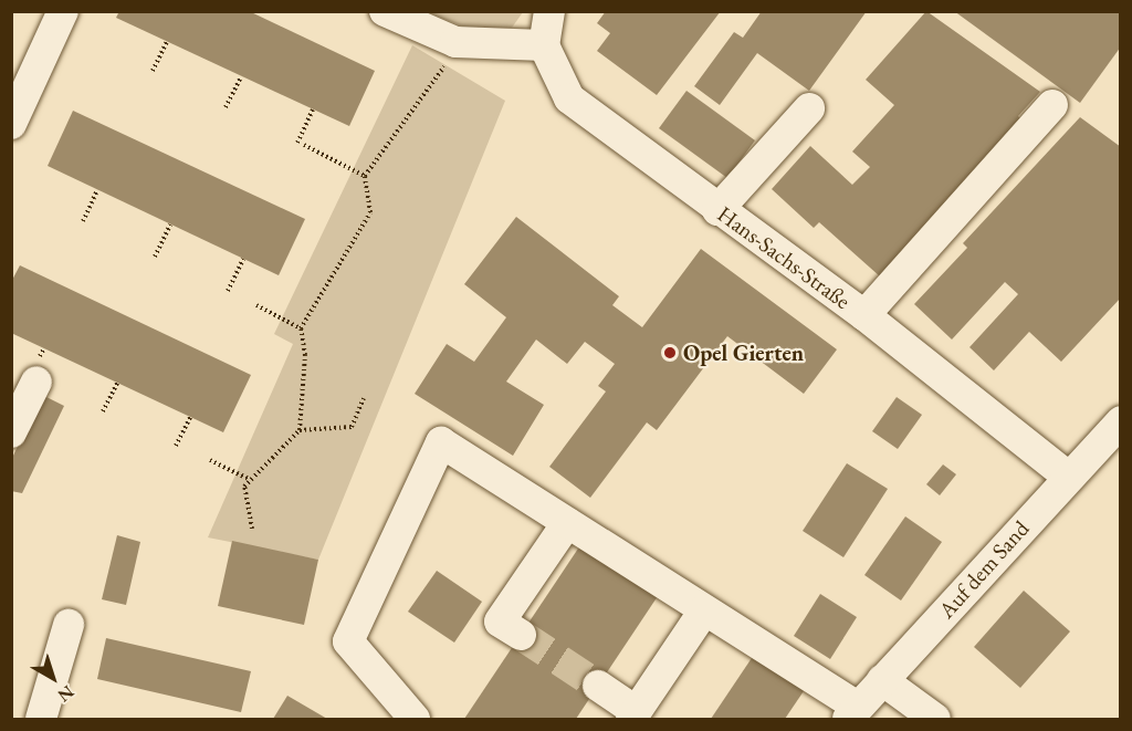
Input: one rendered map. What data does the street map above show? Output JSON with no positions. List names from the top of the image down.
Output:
{
  "streets": {
    "street": ["Hans-Sachs-Straße", "Auf dem Sand"]
  },
  "crossings": [
    ["Hans-Sachs-Straße", "Auf dem Sand"]
  ],
  "places": ["Opel Gierten"],
  "north": "bottom right"
}
